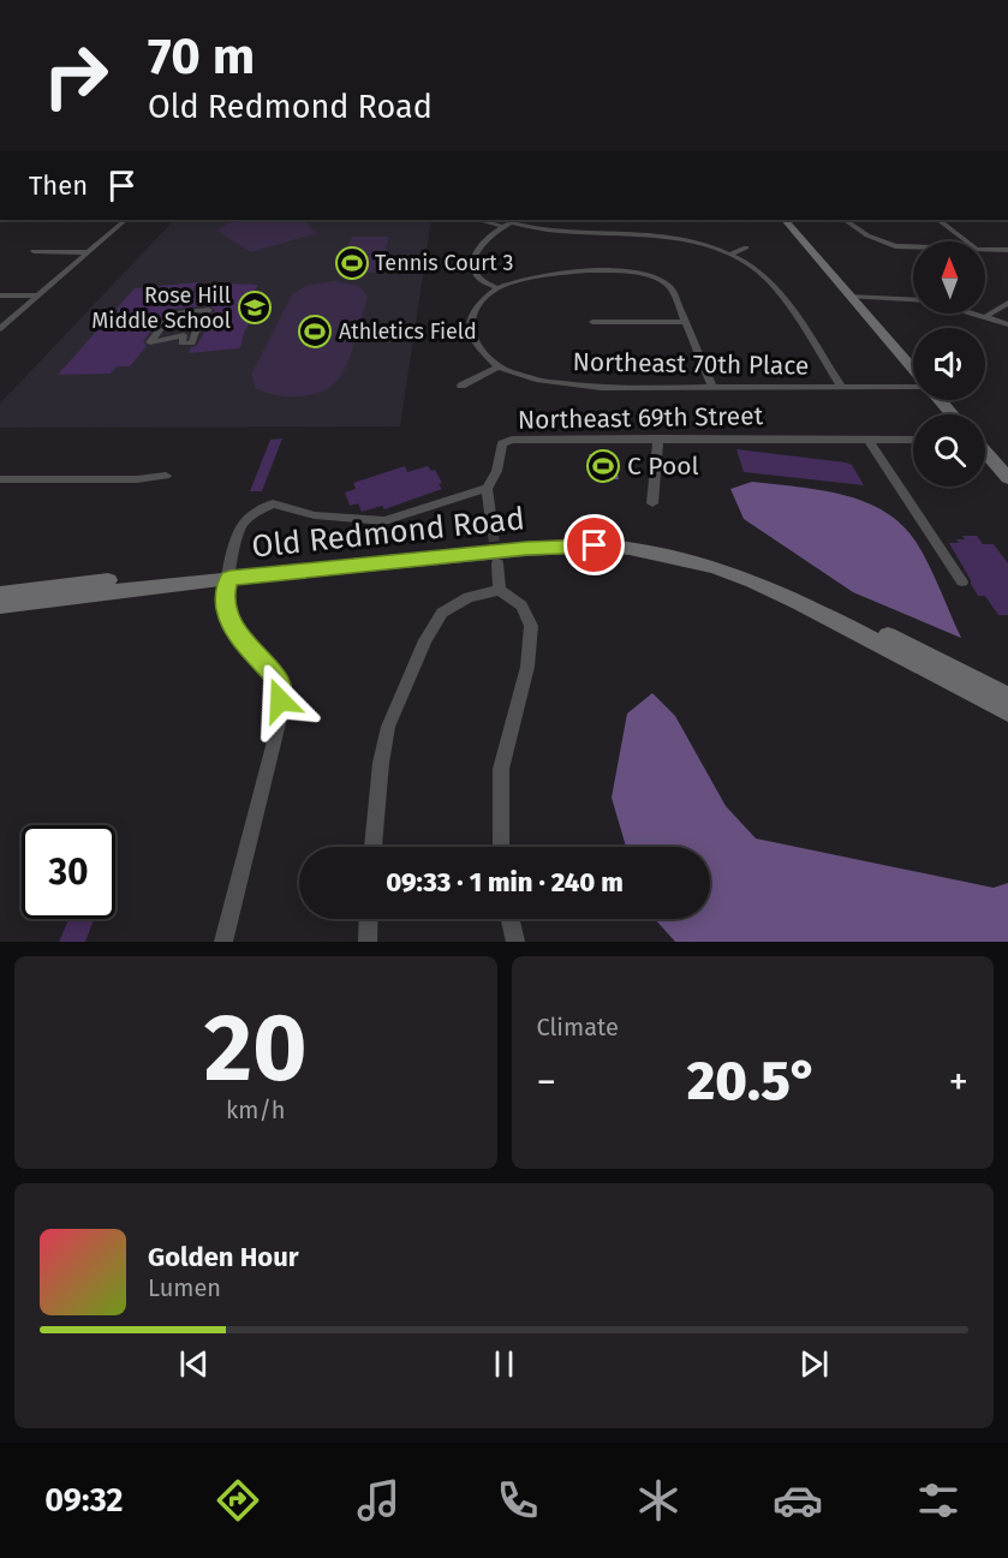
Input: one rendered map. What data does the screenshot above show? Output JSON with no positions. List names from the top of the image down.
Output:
{
  "streets": {
    "main road": ["Old Redmond Road"],
    "street": ["Northeast 70th Place", "Northeast 69th Street"]
  },
  "places": {
    "sports": ["Tennis Court 3", "Athletics Field", "C Pool"],
    "school or university": ["Rose Hill Middle School"]
  },
  "north": "top",
  "page": {
    "turn": ["70 m", "Old Redmond Road"],
    "then": "Then",
    "limit": "30",
    "trip": "09:33 · 1 min · 240 m",
    "tile": [
      ["20", "km/h"],
      "Climate"
    ],
    "heat": ["−", "20.5°", "+"],
    "song": ["Golden Hour", "Lumen"],
    "tabs": "09:32"
  }
}
